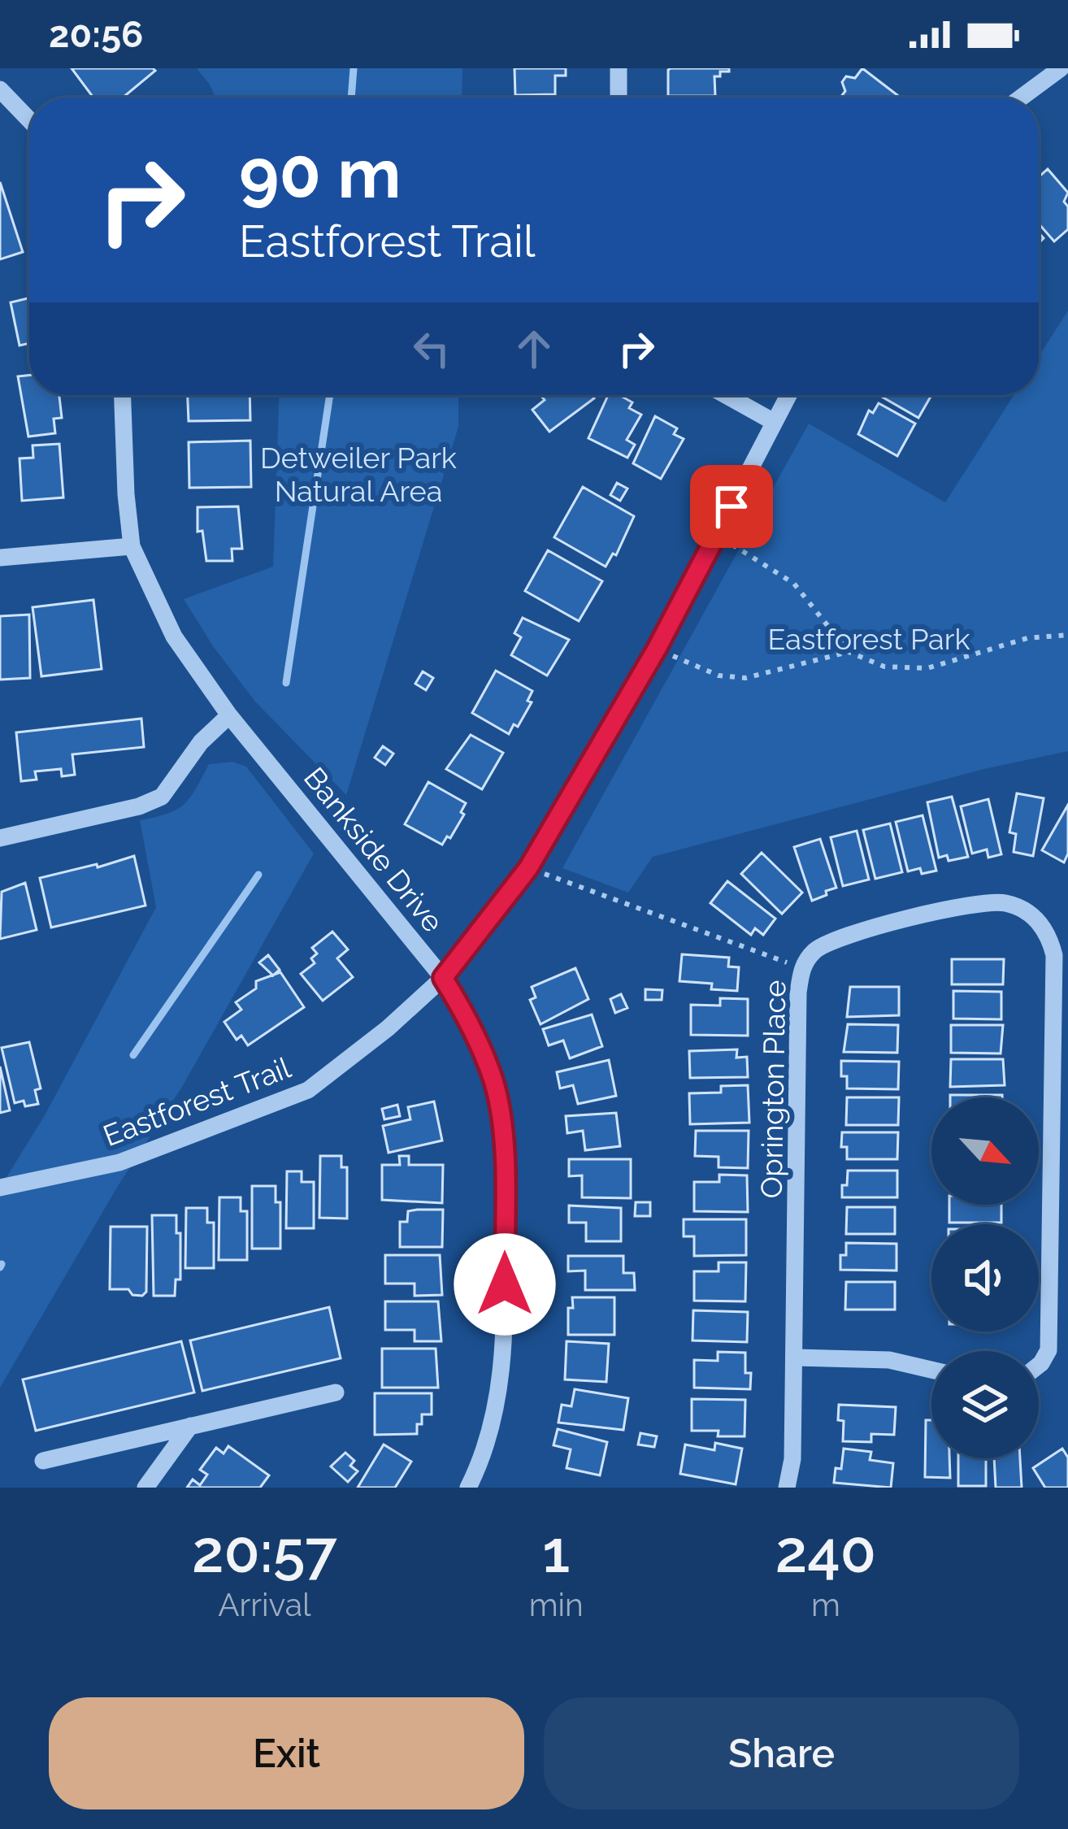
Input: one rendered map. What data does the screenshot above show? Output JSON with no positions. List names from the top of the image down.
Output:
{
  "streets": {
    "street": ["Bankside Drive", "Oprington Place", "Eastforest Trail"]
  },
  "crossings": [
    ["Bankside Drive", "Eastforest Trail"]
  ],
  "parks": ["Detweiler Park Natural Area", "Eastforest Park"],
  "north": "bottom right",
  "page": {
    "status": "20:56",
    "turn": ["90 m", "Eastforest Trail"],
    "eta": [
      "20:57",
      "Arrival",
      "1",
      "min",
      "240",
      "m"
    ],
    "buttons": ["Exit", "Share"]
  }
}
